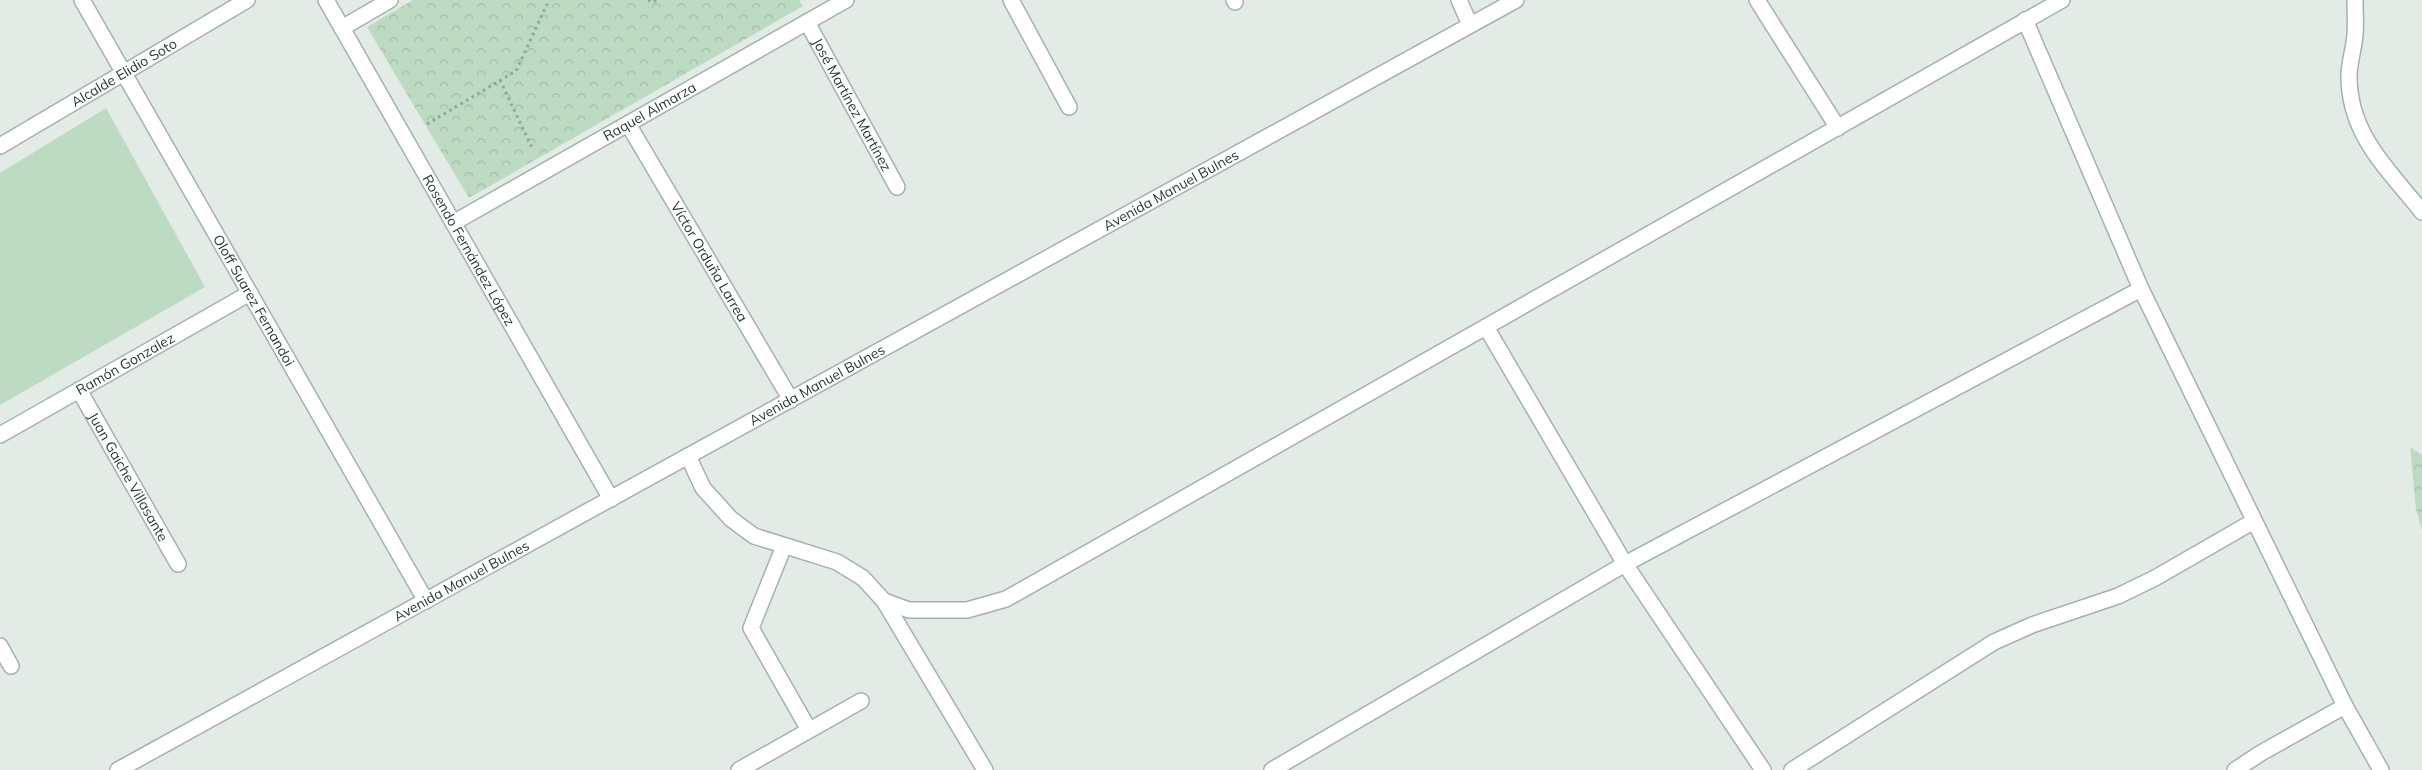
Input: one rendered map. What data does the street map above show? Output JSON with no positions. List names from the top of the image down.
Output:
{
  "streets": {
    "street": [
      "Alcalde Elidio Soto",
      "José Martínez Martínez",
      "Raquel Almarza",
      "Avenida Manuel Bulnes",
      "Rosendo Fernández López",
      "Víctor Orduña Larrea",
      "Oloff Suarez Fernandoi",
      "Ramón Gonzalez",
      "Juan Gaiche Villasante"
    ]
  },
  "crossings": [
    ["Alcalde Elidio Soto", "Oloff Suarez Fernandoi"],
    ["José Martínez Martínez", "Raquel Almarza"],
    ["Raquel Almarza", "Rosendo Fernández López"],
    ["Raquel Almarza", "Víctor Orduña Larrea"],
    ["Avenida Manuel Bulnes", "Rosendo Fernández López"],
    ["Avenida Manuel Bulnes", "Víctor Orduña Larrea"],
    ["Avenida Manuel Bulnes", "Oloff Suarez Fernandoi"],
    ["Oloff Suarez Fernandoi", "Ramón Gonzalez"],
    ["Ramón Gonzalez", "Juan Gaiche Villasante"]
  ]
}
